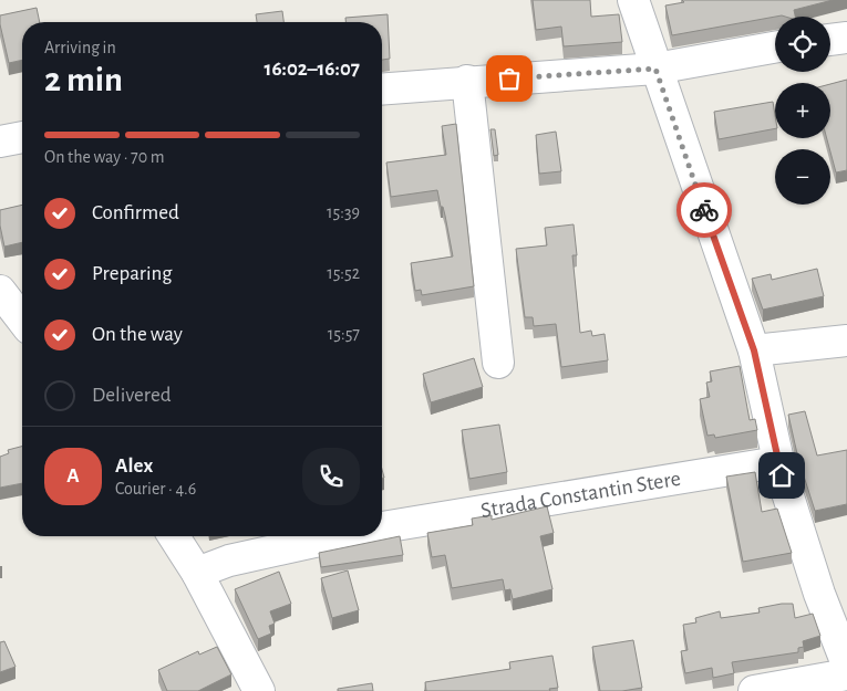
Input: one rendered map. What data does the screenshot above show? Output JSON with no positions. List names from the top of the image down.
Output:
{
  "streets": {
    "street": ["Strada Constantin Stere"]
  },
  "page": {
    "map_buttons": ["+", "−"],
    "heading": ["2 min", "Arriving in", "16:02–16:07"],
    "panel": ["Alex", "Courier · 4.6"],
    "bar": "On the way · 70 m",
    "list": [
      ["Confirmed", "15:39"],
      ["Preparing", "15:52"],
      ["On the way", "15:57"],
      "Delivered"
    ],
    "round": "A"
  }
}
